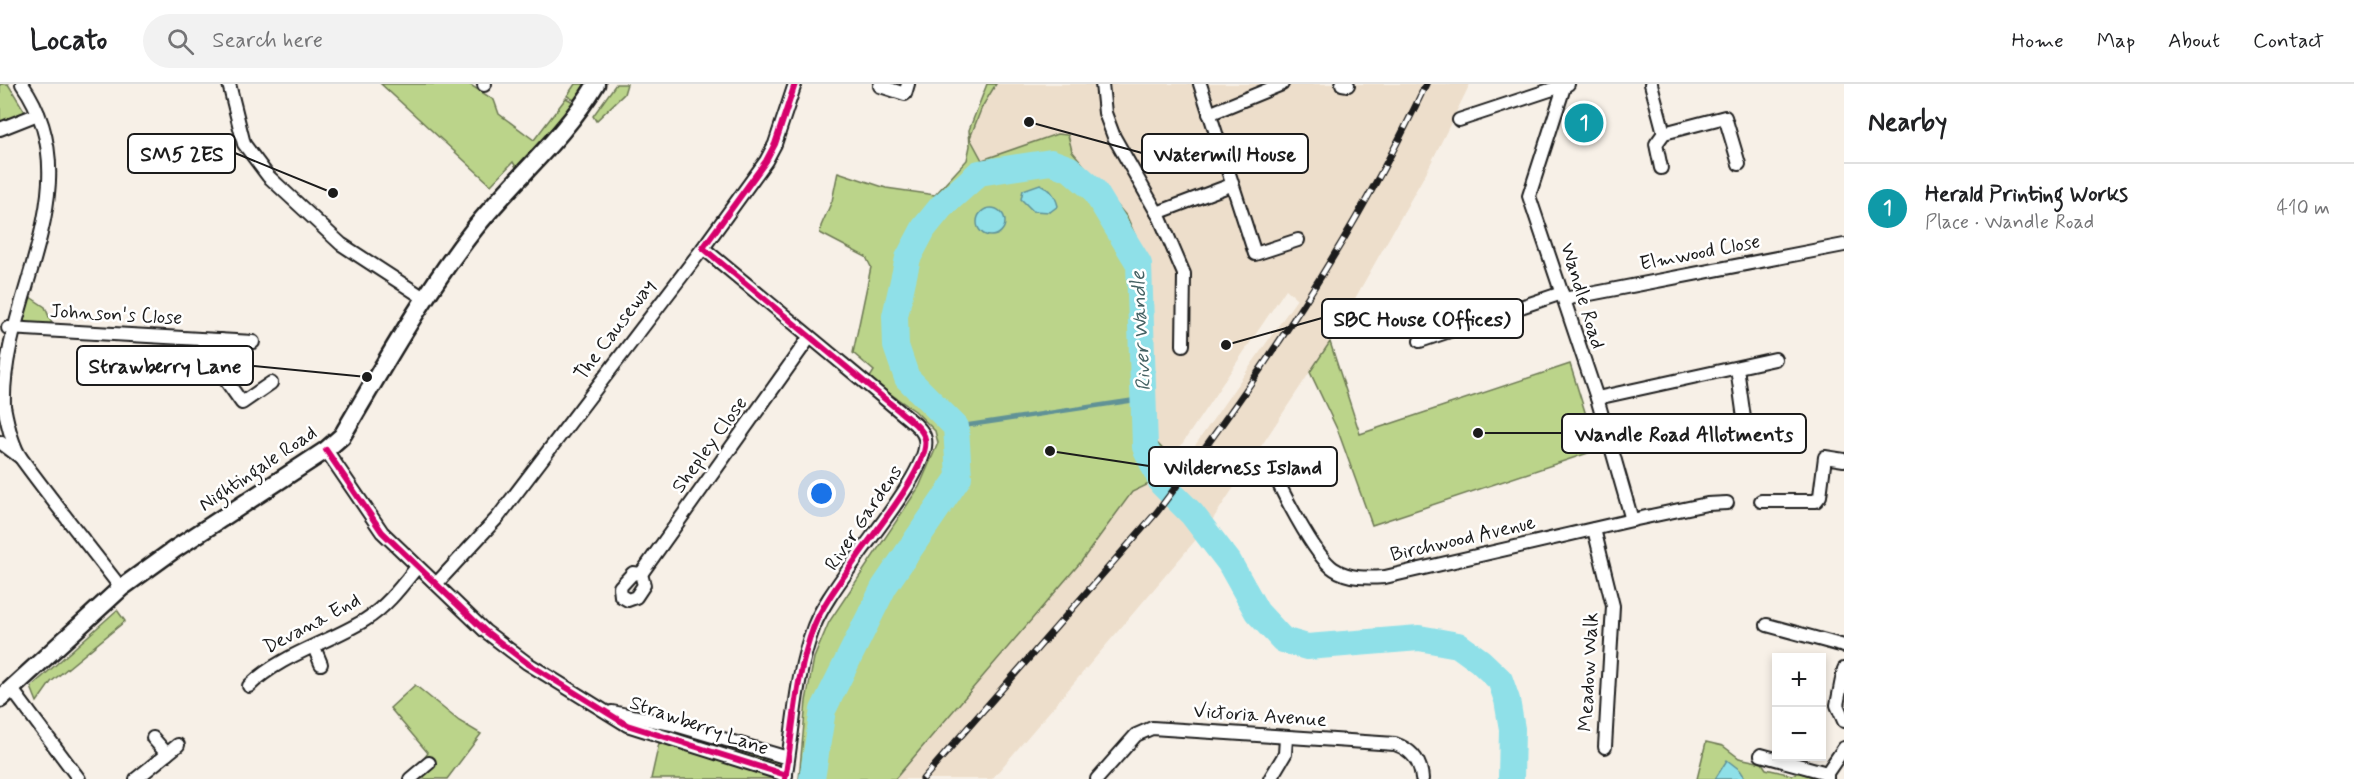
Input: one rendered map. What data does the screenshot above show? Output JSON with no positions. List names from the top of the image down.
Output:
{
  "streets": {
    "main road": ["Nightingale Road"],
    "street": [
      "Elmwood Close",
      "Wandle Road",
      "Johnson's Close",
      "The Causeway",
      "Shepley Close",
      "River Gardens",
      "Birchwood Avenue",
      "Devana End",
      "Meadow Walk",
      "Victoria Avenue",
      "Strawberry Lane"
    ]
  },
  "crossings": [
    ["Elmwood Close", "Wandle Road"],
    ["Wandle Road", "Birchwood Avenue"],
    ["The Causeway", "River Gardens"],
    ["The Causeway", "Strawberry Lane"],
    ["Shepley Close", "River Gardens"],
    ["Nightingale Road", "Strawberry Lane"],
    ["River Gardens", "Strawberry Lane"],
    ["Birchwood Avenue", "Meadow Walk"],
    ["Devana End", "Strawberry Lane"]
  ],
  "water": ["River Wandle"],
  "places": [
    "Watermill House",
    "SM5 2ES",
    "SBC House (Offices)",
    "Strawberry Lane",
    "Wandle Road Allotments",
    "Wilderness Island"
  ],
  "page": {
    "header": "Locato",
    "search": "Search here",
    "nav": [
      "Home",
      "Map",
      "About",
      "Contact"
    ],
    "heading": "Nearby",
    "pins": "1",
    "list": [
      {
        "mark": "1",
        "name": "Herald Printing Works",
        "note": "Place · Wandle Road",
        "value": "410 m"
      }
    ],
    "map_buttons": ["+", "−"]
  }
}
